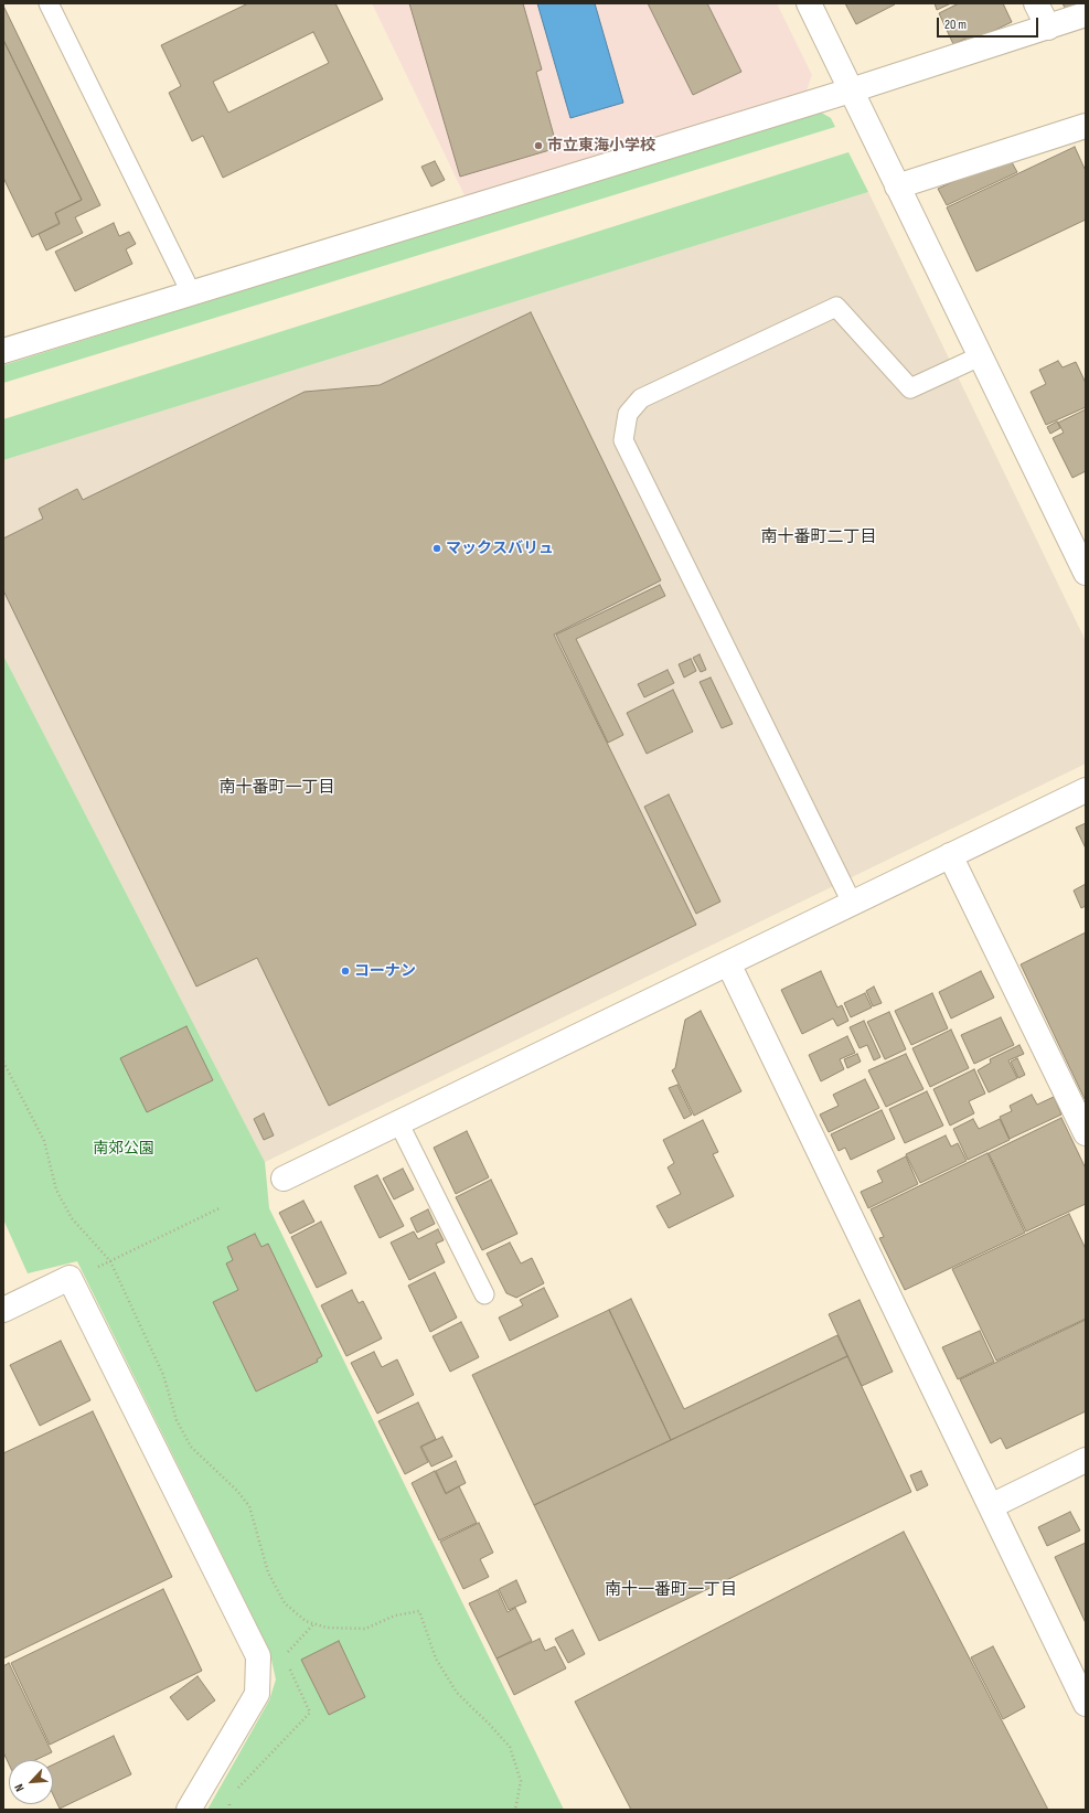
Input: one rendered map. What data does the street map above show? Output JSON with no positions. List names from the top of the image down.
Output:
{
  "districts": ["南十番町二丁目", "南十番町一丁目", "南十一番町一丁目"],
  "parks": ["南郊公園"],
  "places": ["市立東海小学校", "マックスバリュ", "コーナン"],
  "scale_bar": "20 m",
  "north": "bottom left"
}
